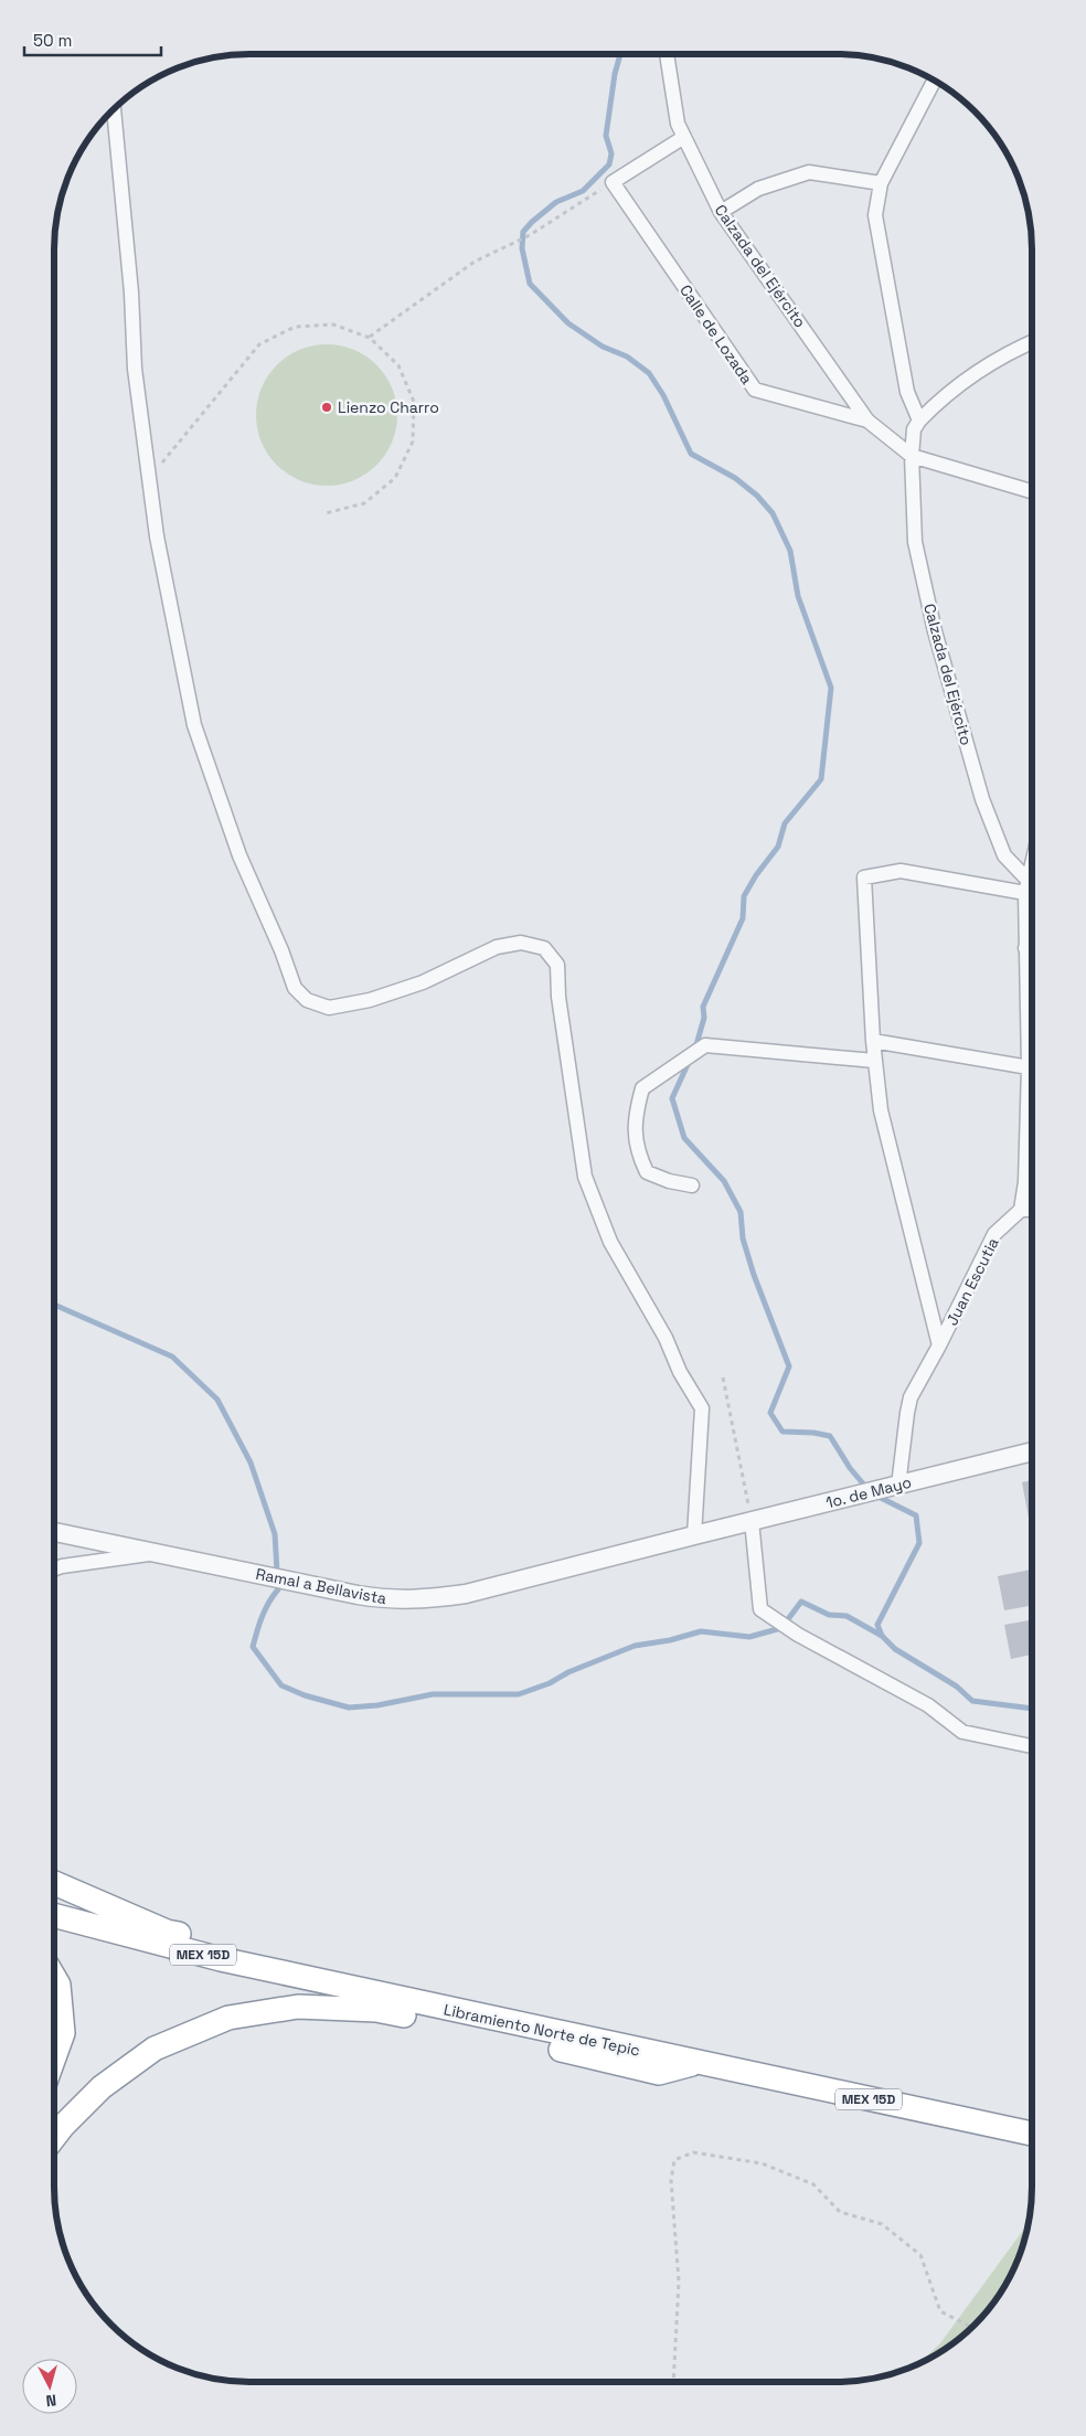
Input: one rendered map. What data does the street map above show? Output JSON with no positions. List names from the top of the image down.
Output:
{
  "streets": {
    "highway": ["MEX 15D", "Libramiento Norte de Tepic"],
    "street": [
      "Calzada del Ejército",
      "Calle de Lozada",
      "Juan Escutia",
      "1o. de Mayo",
      "Ramal a Bellavista"
    ]
  },
  "crossings": [
    ["Calzada del Ejército", "Calle de Lozada"],
    ["Juan Escutia", "1o. de Mayo"],
    ["1o. de Mayo", "Ramal a Bellavista"]
  ],
  "places": ["Lienzo Charro"],
  "scale_bar": "50 m",
  "north": "bottom"
}
